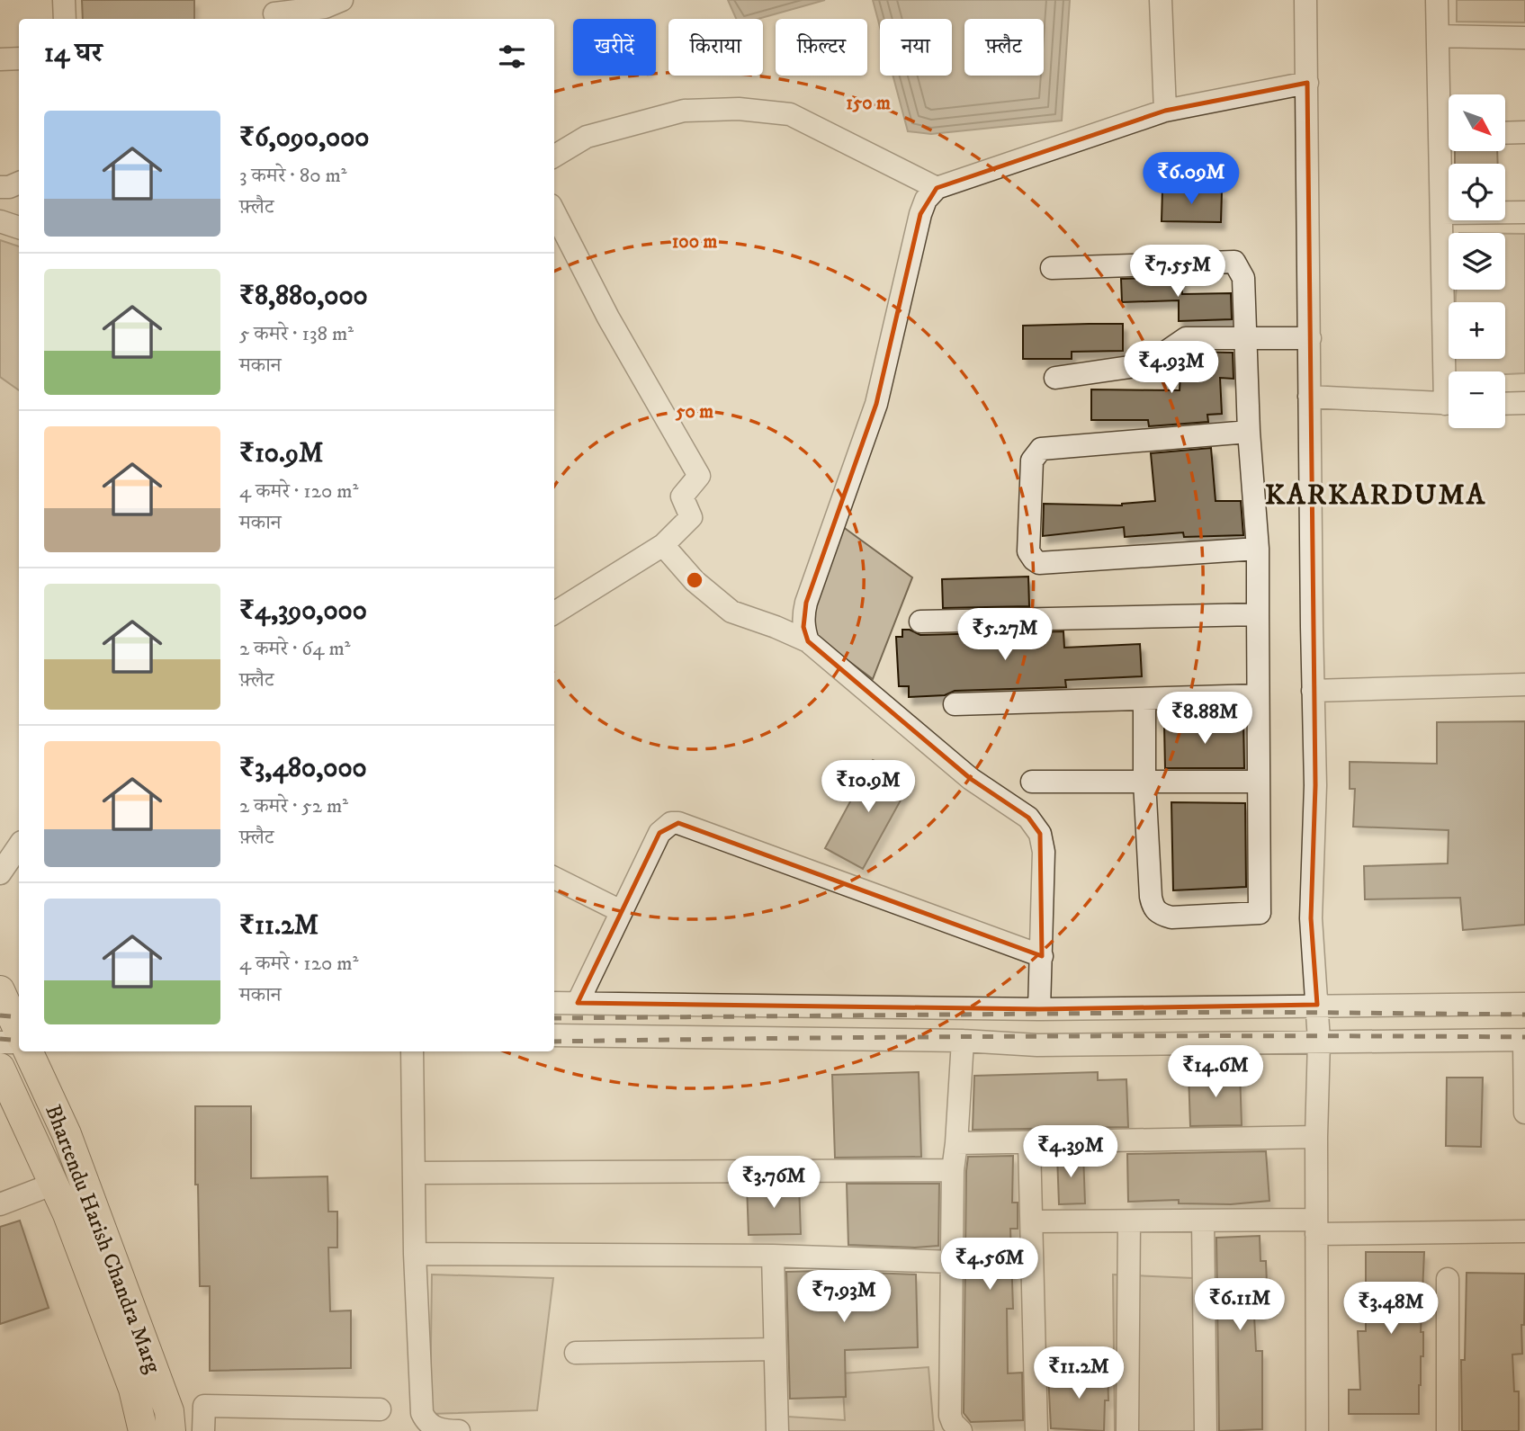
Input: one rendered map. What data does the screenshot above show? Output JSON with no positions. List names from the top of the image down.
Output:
{
  "streets": {
    "main road": ["Bhartendu Harish Chandra Marg"]
  },
  "districts": ["KARKARDUMA"],
  "north": "bottom right",
  "page": {
    "chip": [
      "खरीदें",
      "किराया",
      "फ़िल्टर",
      "नया",
      "फ़्लैट"
    ],
    "heading": "14 घर",
    "map_buttons": ["+", "−"],
    "list": [
      {
        "name": "₹6,090,000",
        "note": "3 कमरे · 80 m² · फ़्लैट"
      },
      {
        "name": "₹8,880,000",
        "note": "5 कमरे · 138 m² · मकान"
      },
      {
        "name": "₹10.9M",
        "note": "4 कमरे · 120 m² · मकान"
      },
      {
        "name": "₹4,390,000",
        "note": "2 कमरे · 64 m² · फ़्लैट"
      },
      {
        "name": "₹3,480,000",
        "note": "2 कमरे · 52 m² · फ़्लैट"
      },
      {
        "name": "₹11.2M",
        "note": "4 कमरे · 120 m² · मकान"
      }
    ],
    "price": [
      "₹6.09M",
      "₹7.55M",
      "₹4.93M",
      "₹5.27M",
      "₹8.88M",
      "₹10.9M",
      "₹14.6M",
      "₹4.39M",
      "₹3.76M",
      "₹4.56M",
      "₹7.93M",
      "₹6.11M",
      "₹3.48M",
      "₹11.2M"
    ]
  },
  "rings": ["150 m", "100 m", "50 m"]
}
